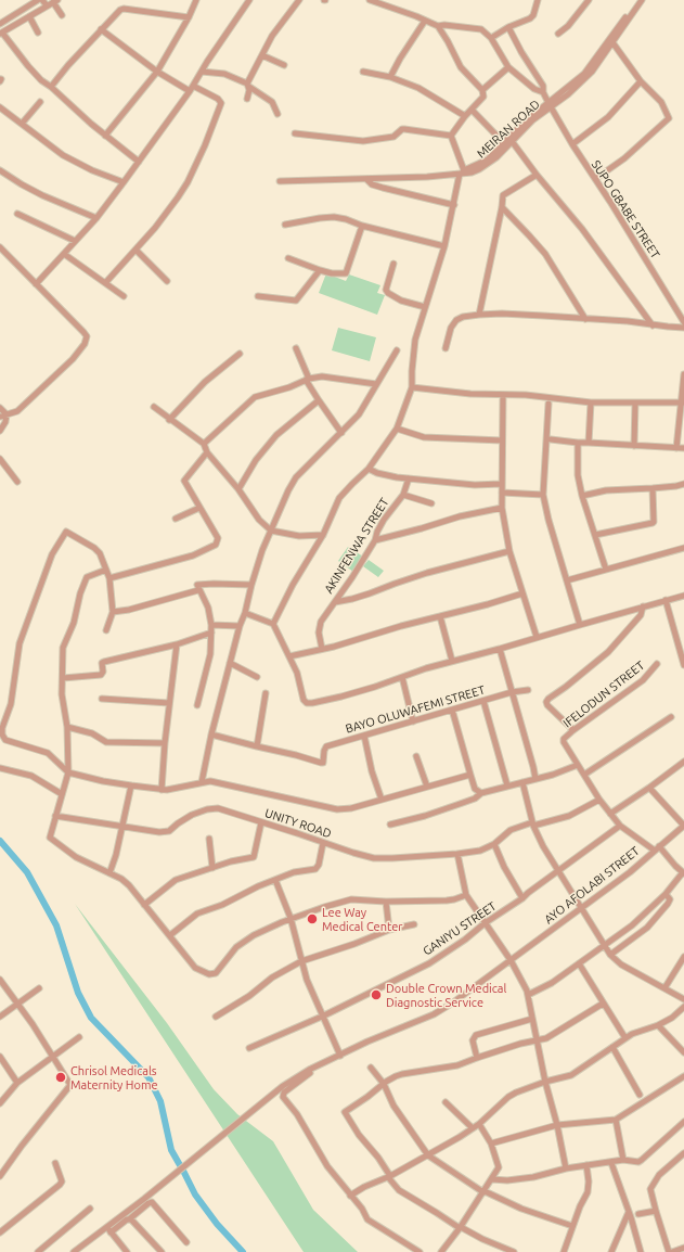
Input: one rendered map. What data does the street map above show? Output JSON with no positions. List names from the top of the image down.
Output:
{
  "streets": {
    "street": [
      "MEIRAN ROAD",
      "SUPO GBABE STREET",
      "AKINFENWA STREET",
      "IFELODUN STREET",
      "BAYO OLUWAFEMI STREET",
      "UNITY ROAD",
      "AYO AFOLABI STREET",
      "GANIYU STREET"
    ]
  },
  "crossings": [
    ["MEIRAN ROAD", "SUPO GBABE STREET"]
  ],
  "places": ["Lee Way Medical Center", "Double Crown Medical Diagnostic Service", "Chrisol Medicals Maternity Home"]
}
